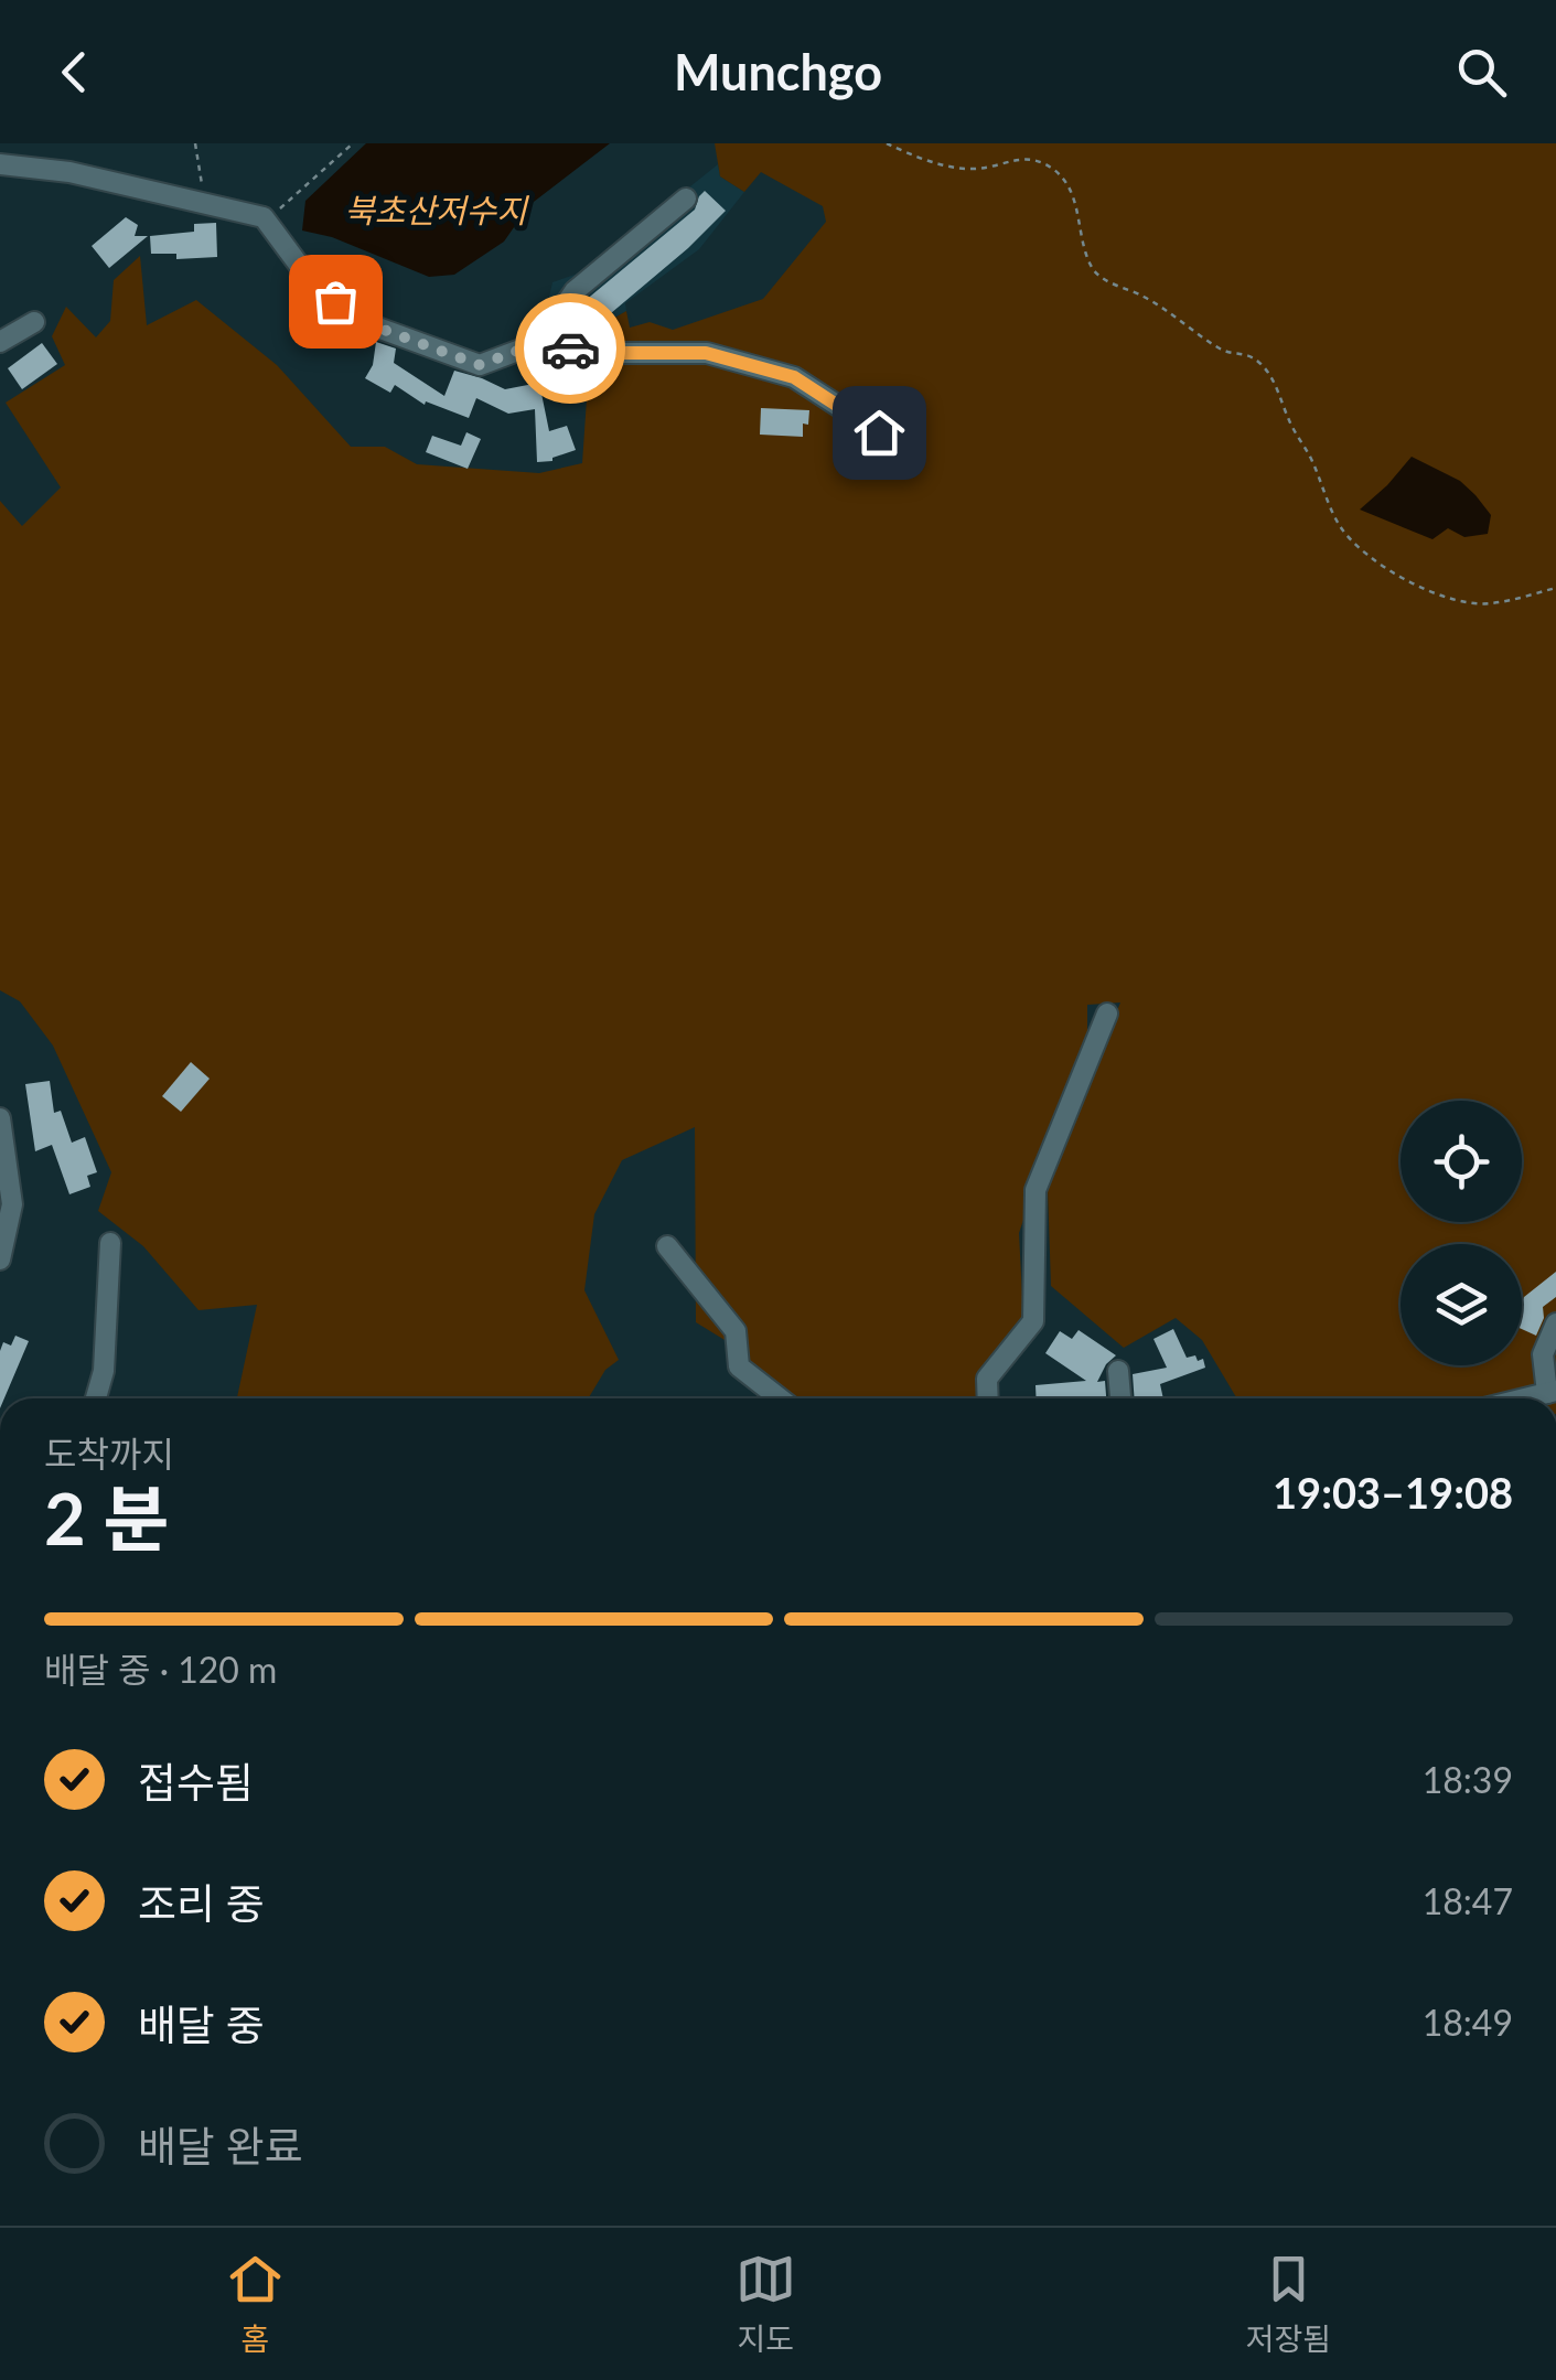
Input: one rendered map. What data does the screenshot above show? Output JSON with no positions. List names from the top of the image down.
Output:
{
  "water": ["북초산저수지"],
  "page": {
    "header": "Munchgo",
    "heading": ["2 분", "도착까지", "19:03–19:08"],
    "bar": "배달 중 · 120 m",
    "list": [
      ["접수됨", "18:39"],
      ["조리 중", "18:47"],
      ["배달 중", "18:49"],
      "배달 완료"
    ],
    "tabs": ["홈", "지도", "저장됨"]
  }
}
